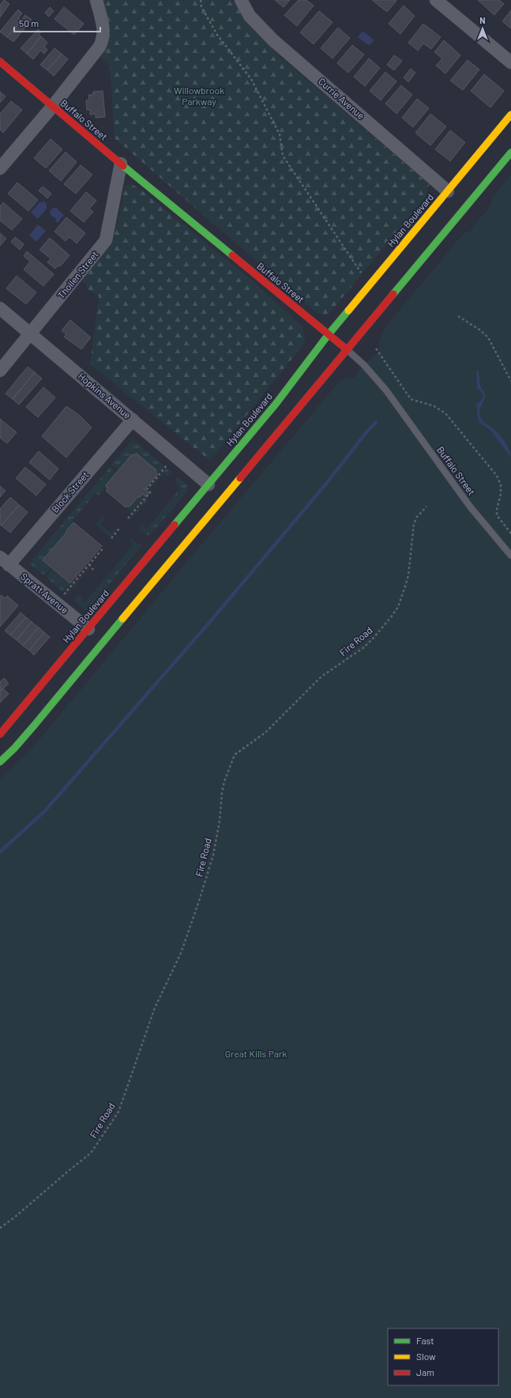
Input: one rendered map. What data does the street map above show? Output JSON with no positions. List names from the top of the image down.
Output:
{
  "streets": {
    "main road": ["Buffalo Street", "Hylan Boulevard"],
    "street": [
      "Currie Avenue",
      "Thollen Street",
      "Hopkins Avenue",
      "Block Street",
      "Spratt Avenue"
    ],
    "path": ["Fire Road"]
  },
  "crossings": [
    ["Currie Avenue", "Hylan Boulevard"],
    ["Buffalo Street", "Hylan Boulevard"],
    ["Buffalo Street", "Thollen Street"],
    ["Hylan Boulevard", "Hopkins Avenue"],
    ["Hylan Boulevard", "Spratt Avenue"],
    ["Thollen Street", "Hopkins Avenue"],
    ["Hopkins Avenue", "Block Street"],
    ["Block Street", "Spratt Avenue"]
  ],
  "parks": ["Willowbrook Parkway", "Great Kills Park"],
  "legend": ["Fast", "Slow", "Jam"],
  "scale_bar": "50 m",
  "north": "top"
}
